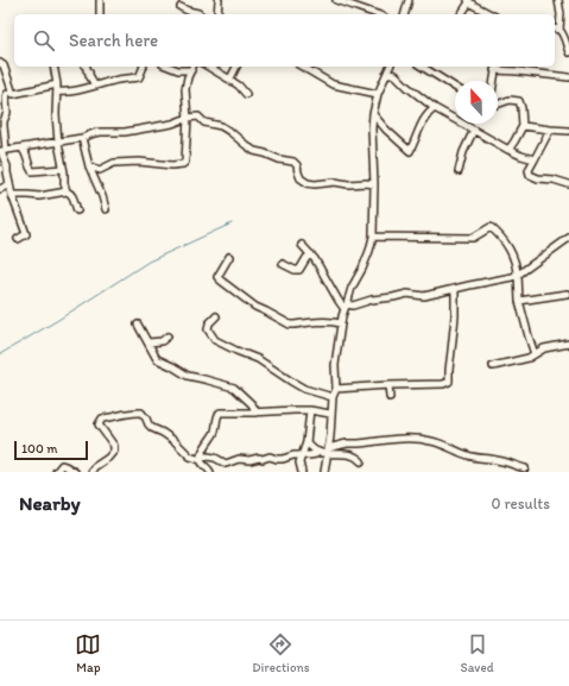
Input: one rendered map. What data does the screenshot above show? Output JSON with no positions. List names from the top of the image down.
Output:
{
  "scale_bar": "100 m",
  "north": "top",
  "page": {
    "search": "Search here",
    "scale": "100 m",
    "heading": ["Nearby", "0 results"],
    "nav": ["Map", "Directions", "Saved"]
  }
}
